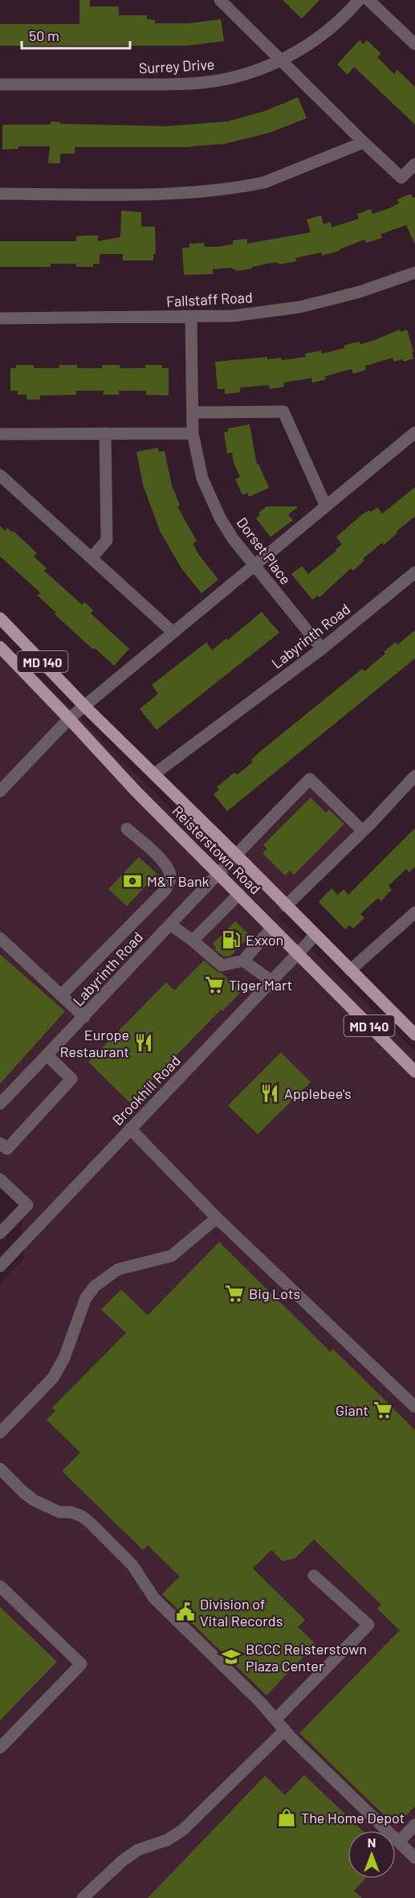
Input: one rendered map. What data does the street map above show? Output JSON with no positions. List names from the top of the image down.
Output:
{
  "streets": {
    "main road": ["MD 140", "Reisterstown Road"],
    "street": [
      "Surrey Drive",
      "Fallstaff Road",
      "Dorset Place",
      "Labyrinth Road",
      "Brookhill Road"
    ]
  },
  "crossings": [
    ["Fallstaff Road", "Dorset Place"],
    ["Dorset Place", "Labyrinth Road"],
    ["Labyrinth Road", "Reisterstown Road"],
    ["Reisterstown Road", "Brookhill Road"]
  ],
  "places": {
    "bank": ["M&T Bank"],
    "fuel station": ["Exxon"],
    "supermarket": ["Tiger Mart", "Big Lots", "Giant"],
    "restaurant": ["Europe Restaurant", "Applebee's"],
    "public building": ["Division of Vital Records"],
    "school or university": ["BCCC Reisterstown Plaza Center"],
    "shop": ["The Home Depot"]
  },
  "scale_bar": "50 m",
  "north": "top"
}
